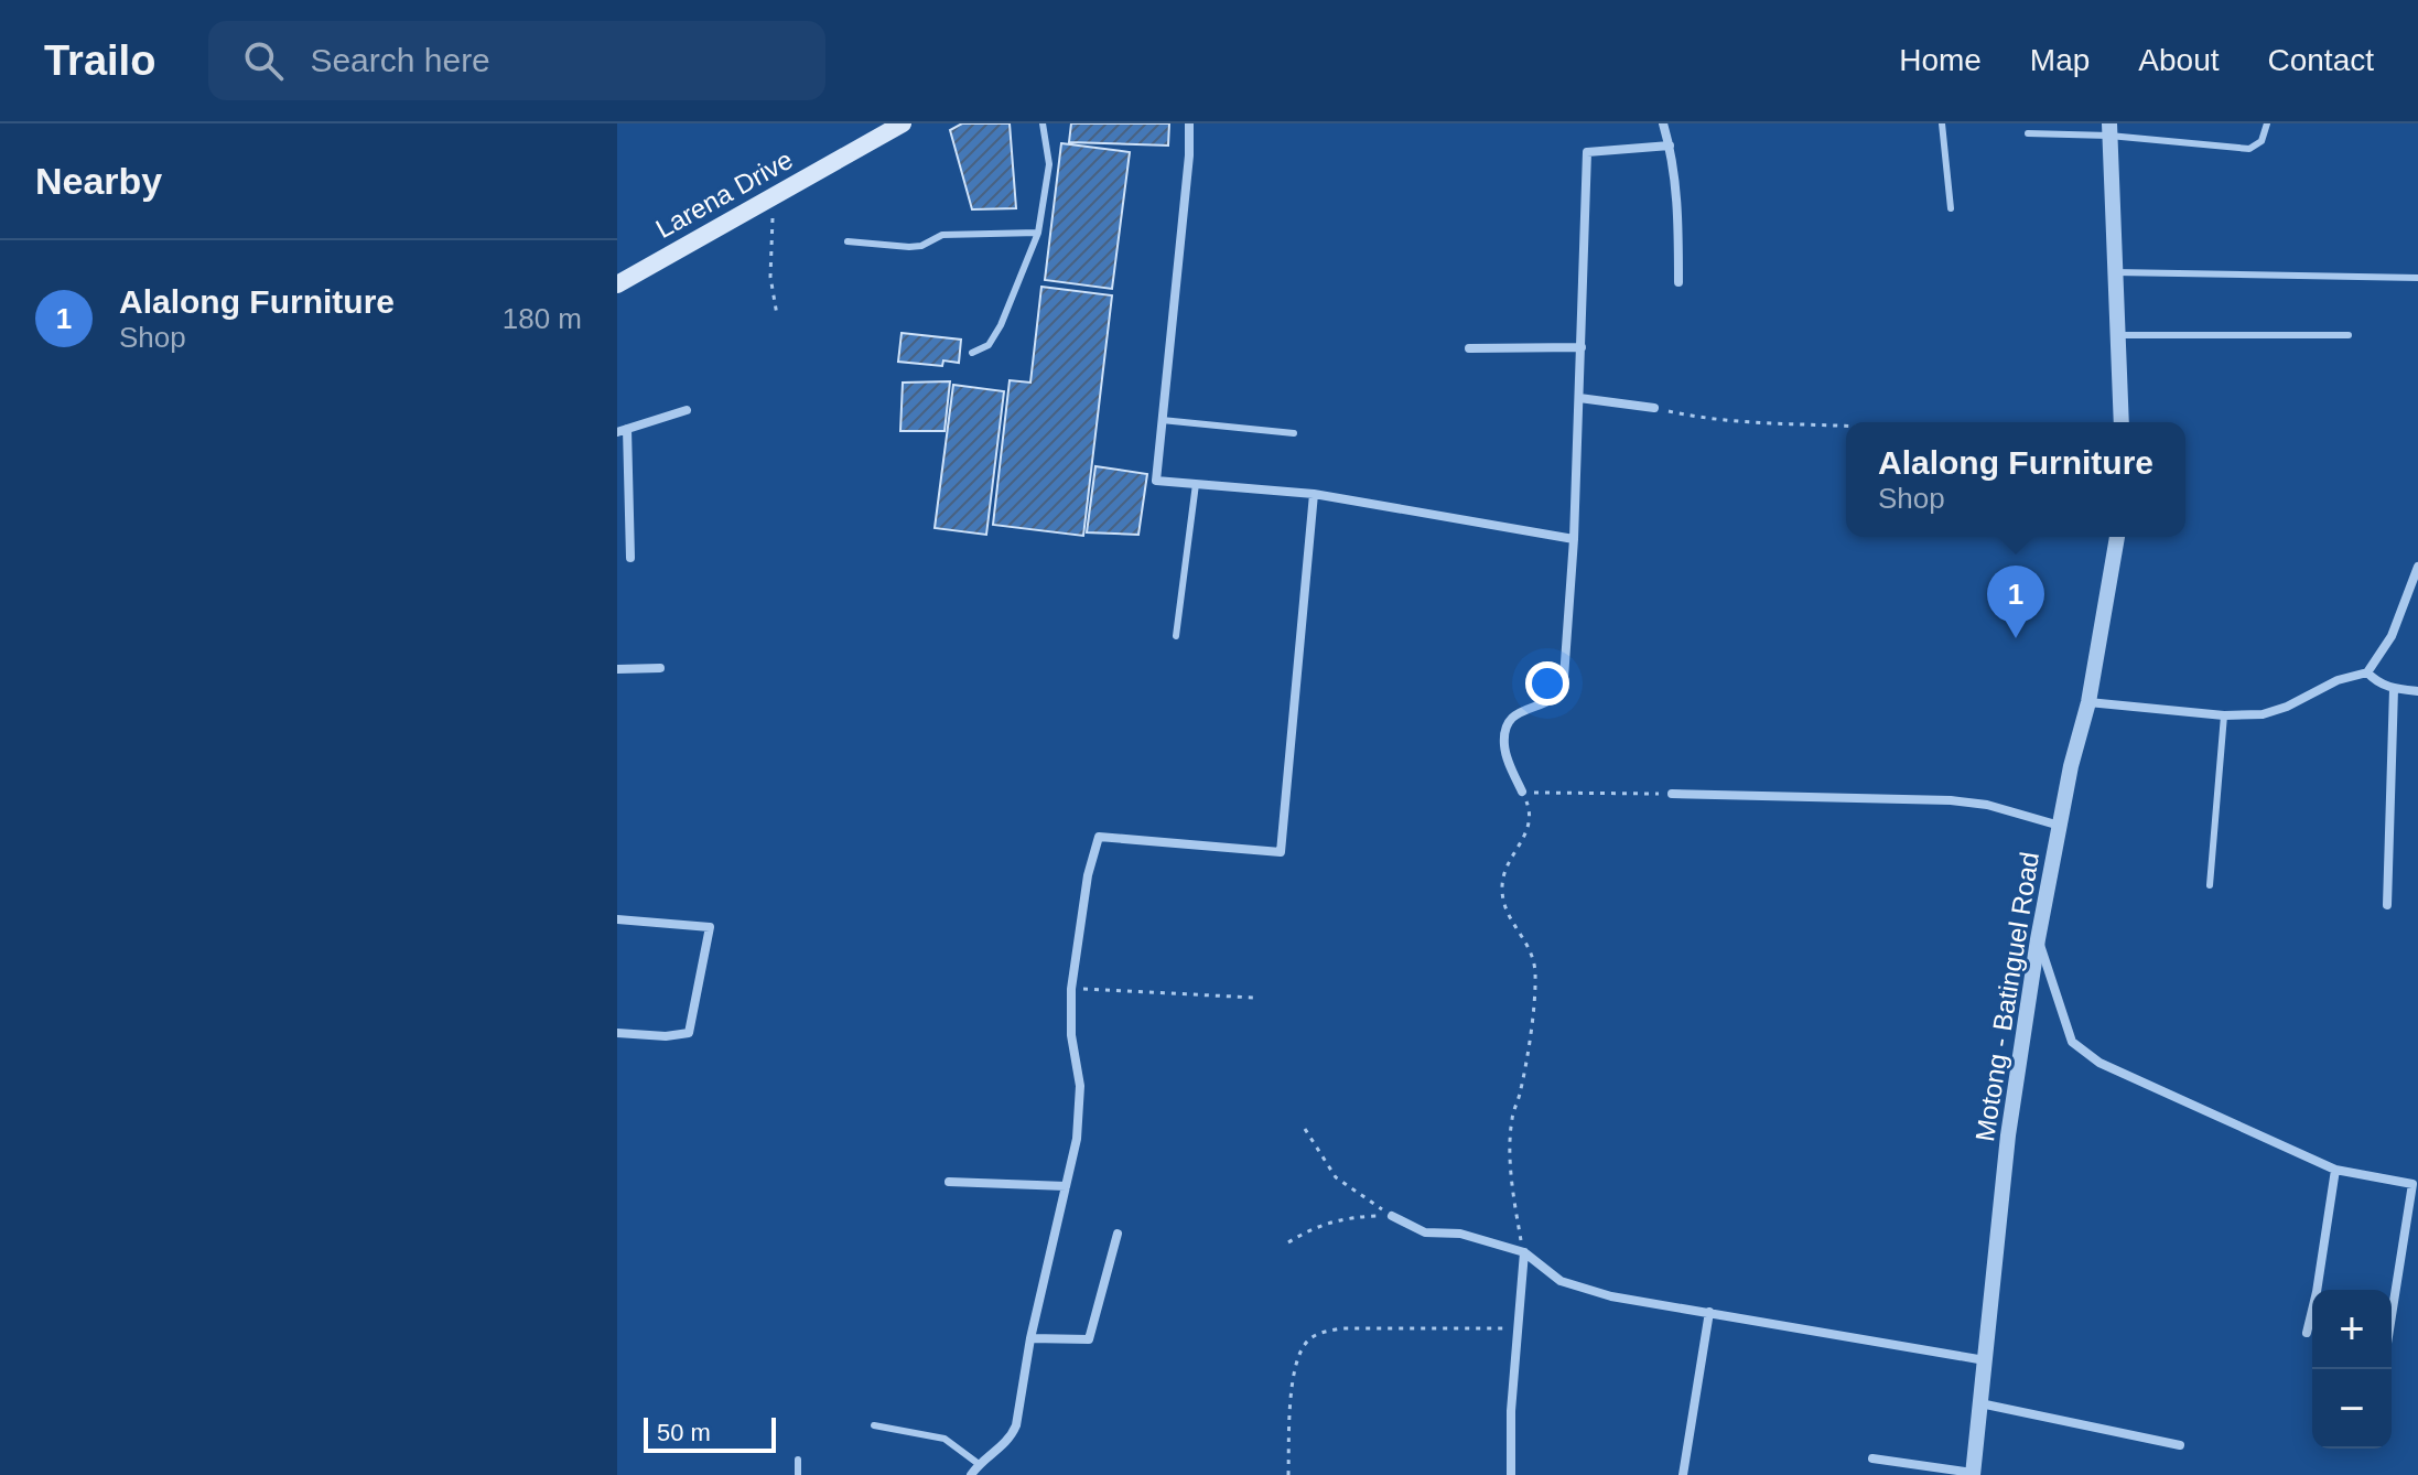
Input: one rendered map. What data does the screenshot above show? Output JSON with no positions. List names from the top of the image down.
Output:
{
  "streets": {
    "main road": ["Larena Drive"],
    "street": ["Motong - Batinguel Road"]
  },
  "scale_bar": "50 m",
  "page": {
    "header": "Trailo",
    "search": "Search here",
    "nav": [
      "Home",
      "Map",
      "About",
      "Contact"
    ],
    "heading": "Nearby",
    "list": [
      {
        "mark": "1",
        "name": "Alalong Furniture",
        "note": "Shop",
        "value": "180 m"
      }
    ],
    "popup": ["Alalong Furniture", "Shop"],
    "pins": "1",
    "map_buttons": ["+", "−"],
    "scale": "50 m"
  }
}
